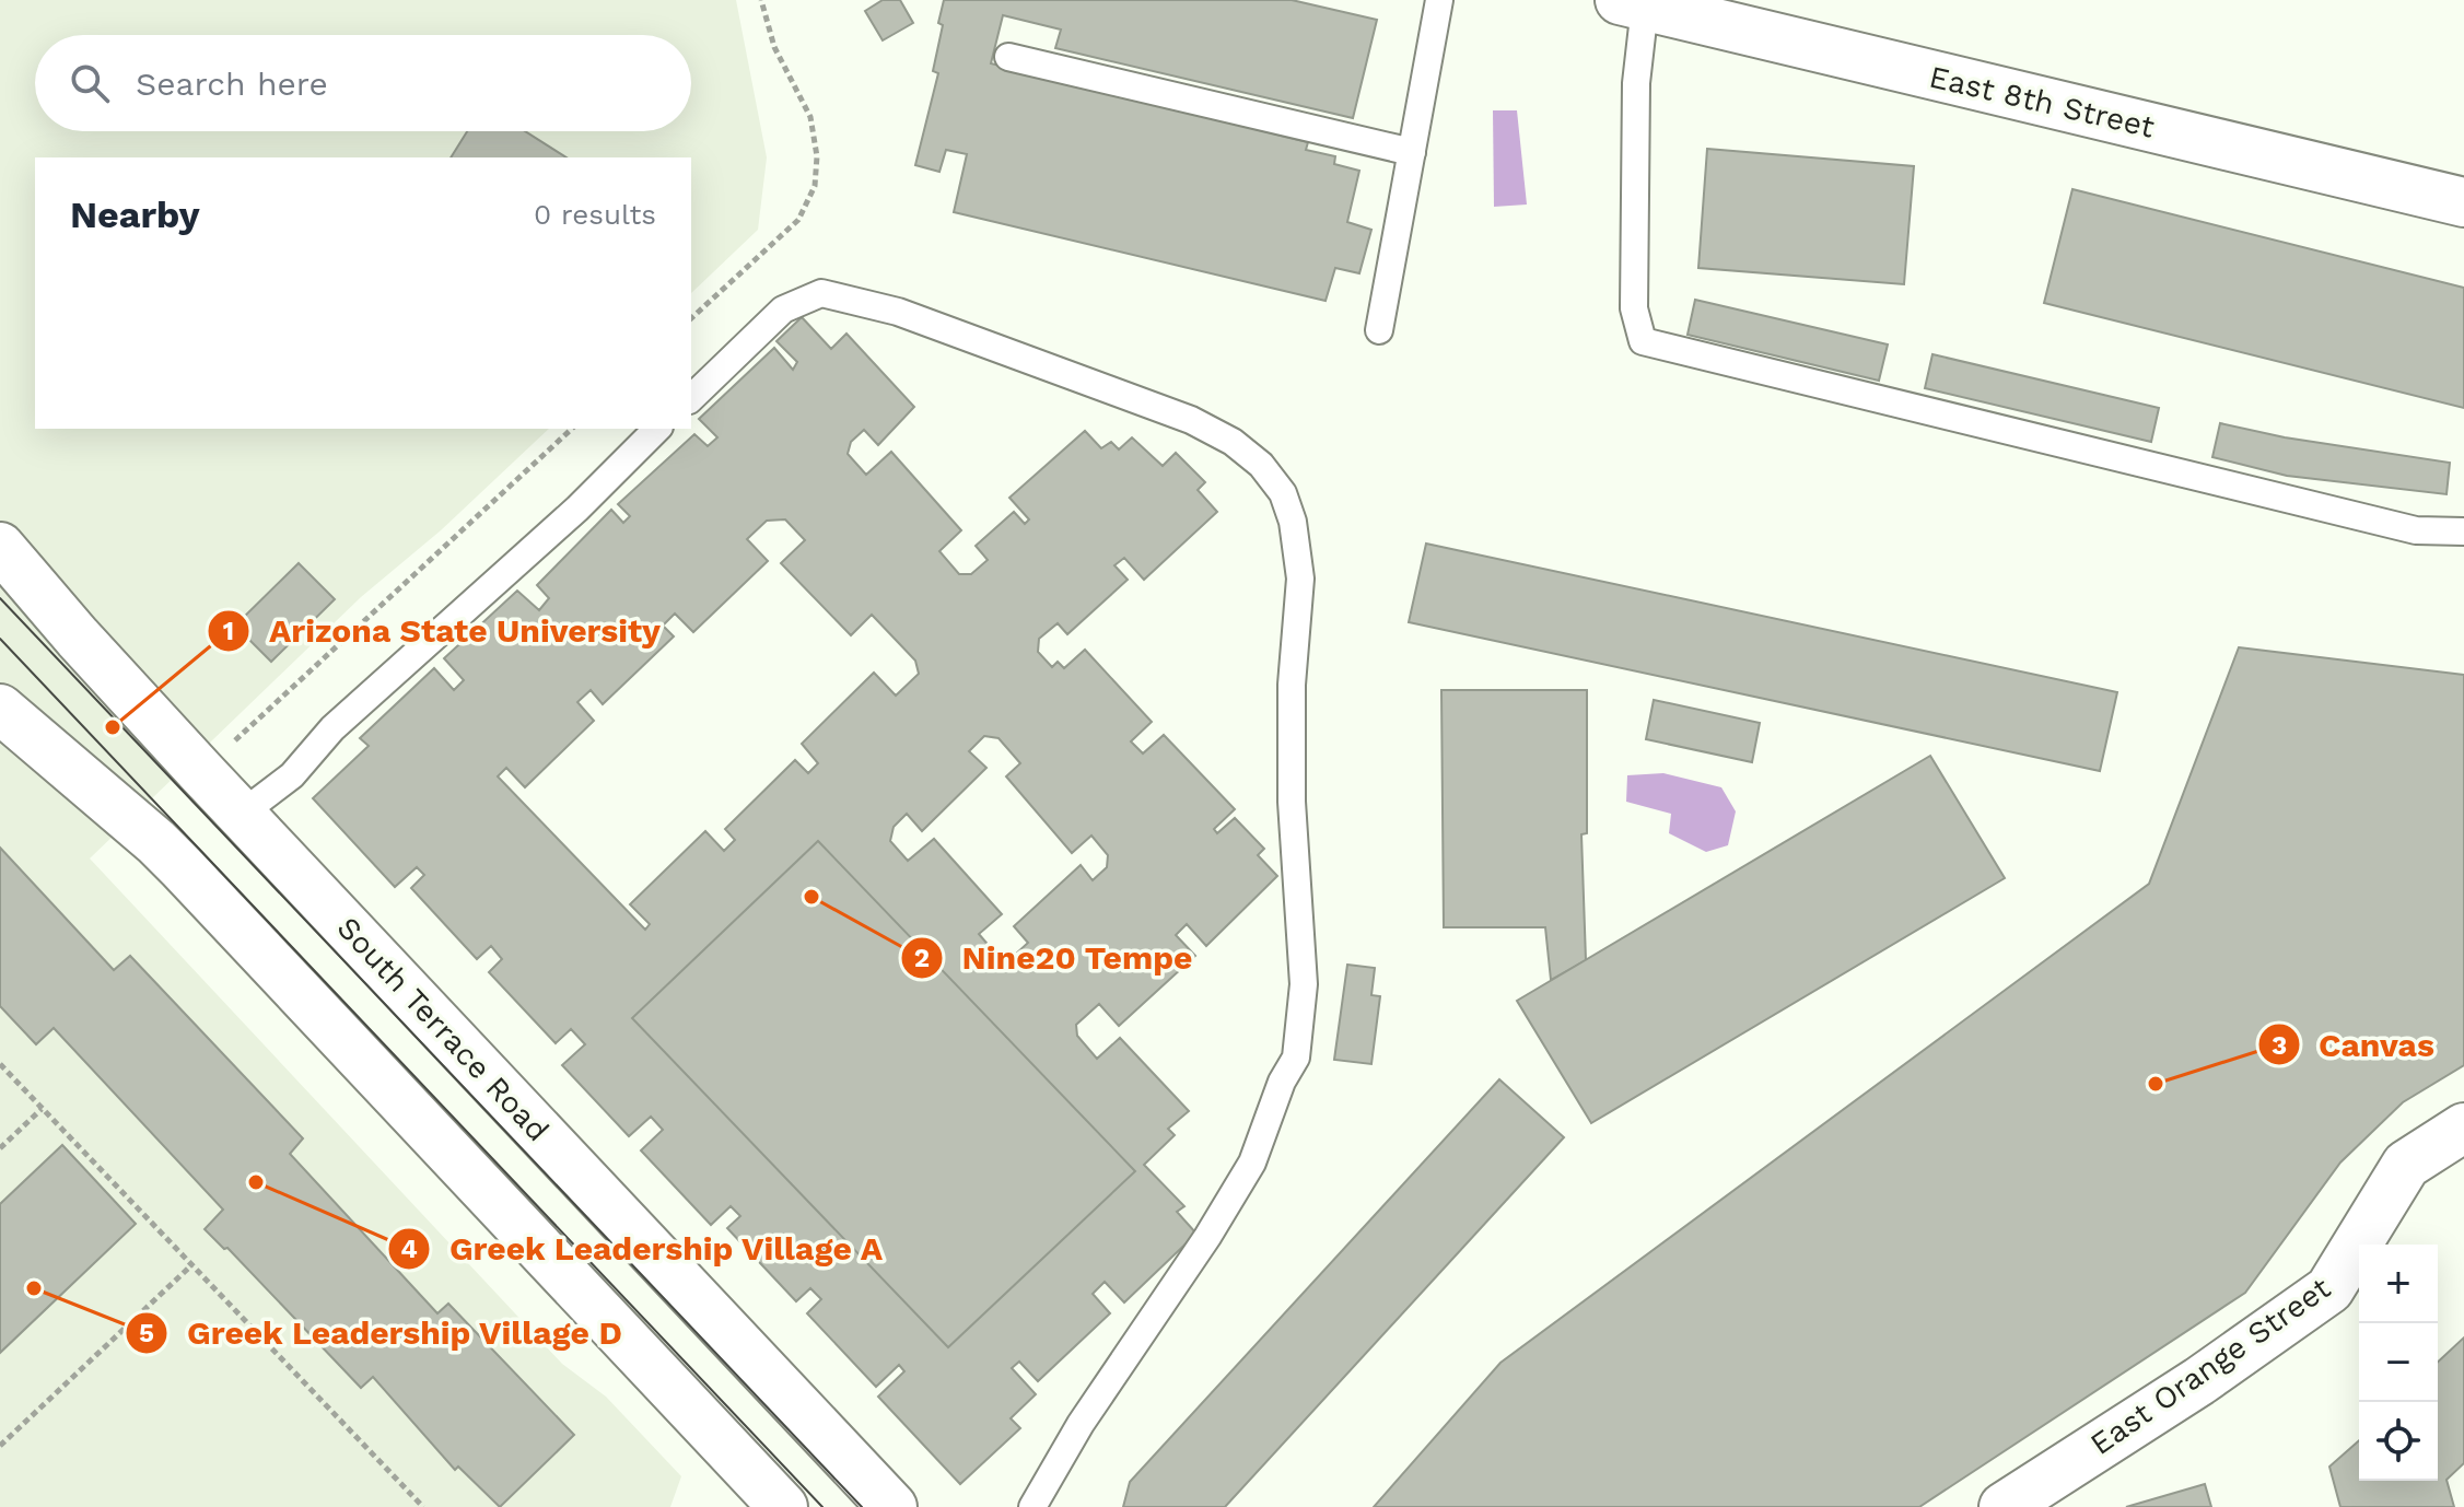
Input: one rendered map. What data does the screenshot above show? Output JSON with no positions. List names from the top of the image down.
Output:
{
  "streets": {
    "street": ["East 8th Street", "South Terrace Road", "East Orange Street"]
  },
  "places": [
    "Arizona State University",
    "Nine20 Tempe",
    "Canvas",
    "Greek Leadership Village A",
    "Greek Leadership Village D"
  ],
  "page": {
    "search": "Search here",
    "heading": ["Nearby", "0 results"],
    "map_buttons": ["+", "−"]
  }
}
